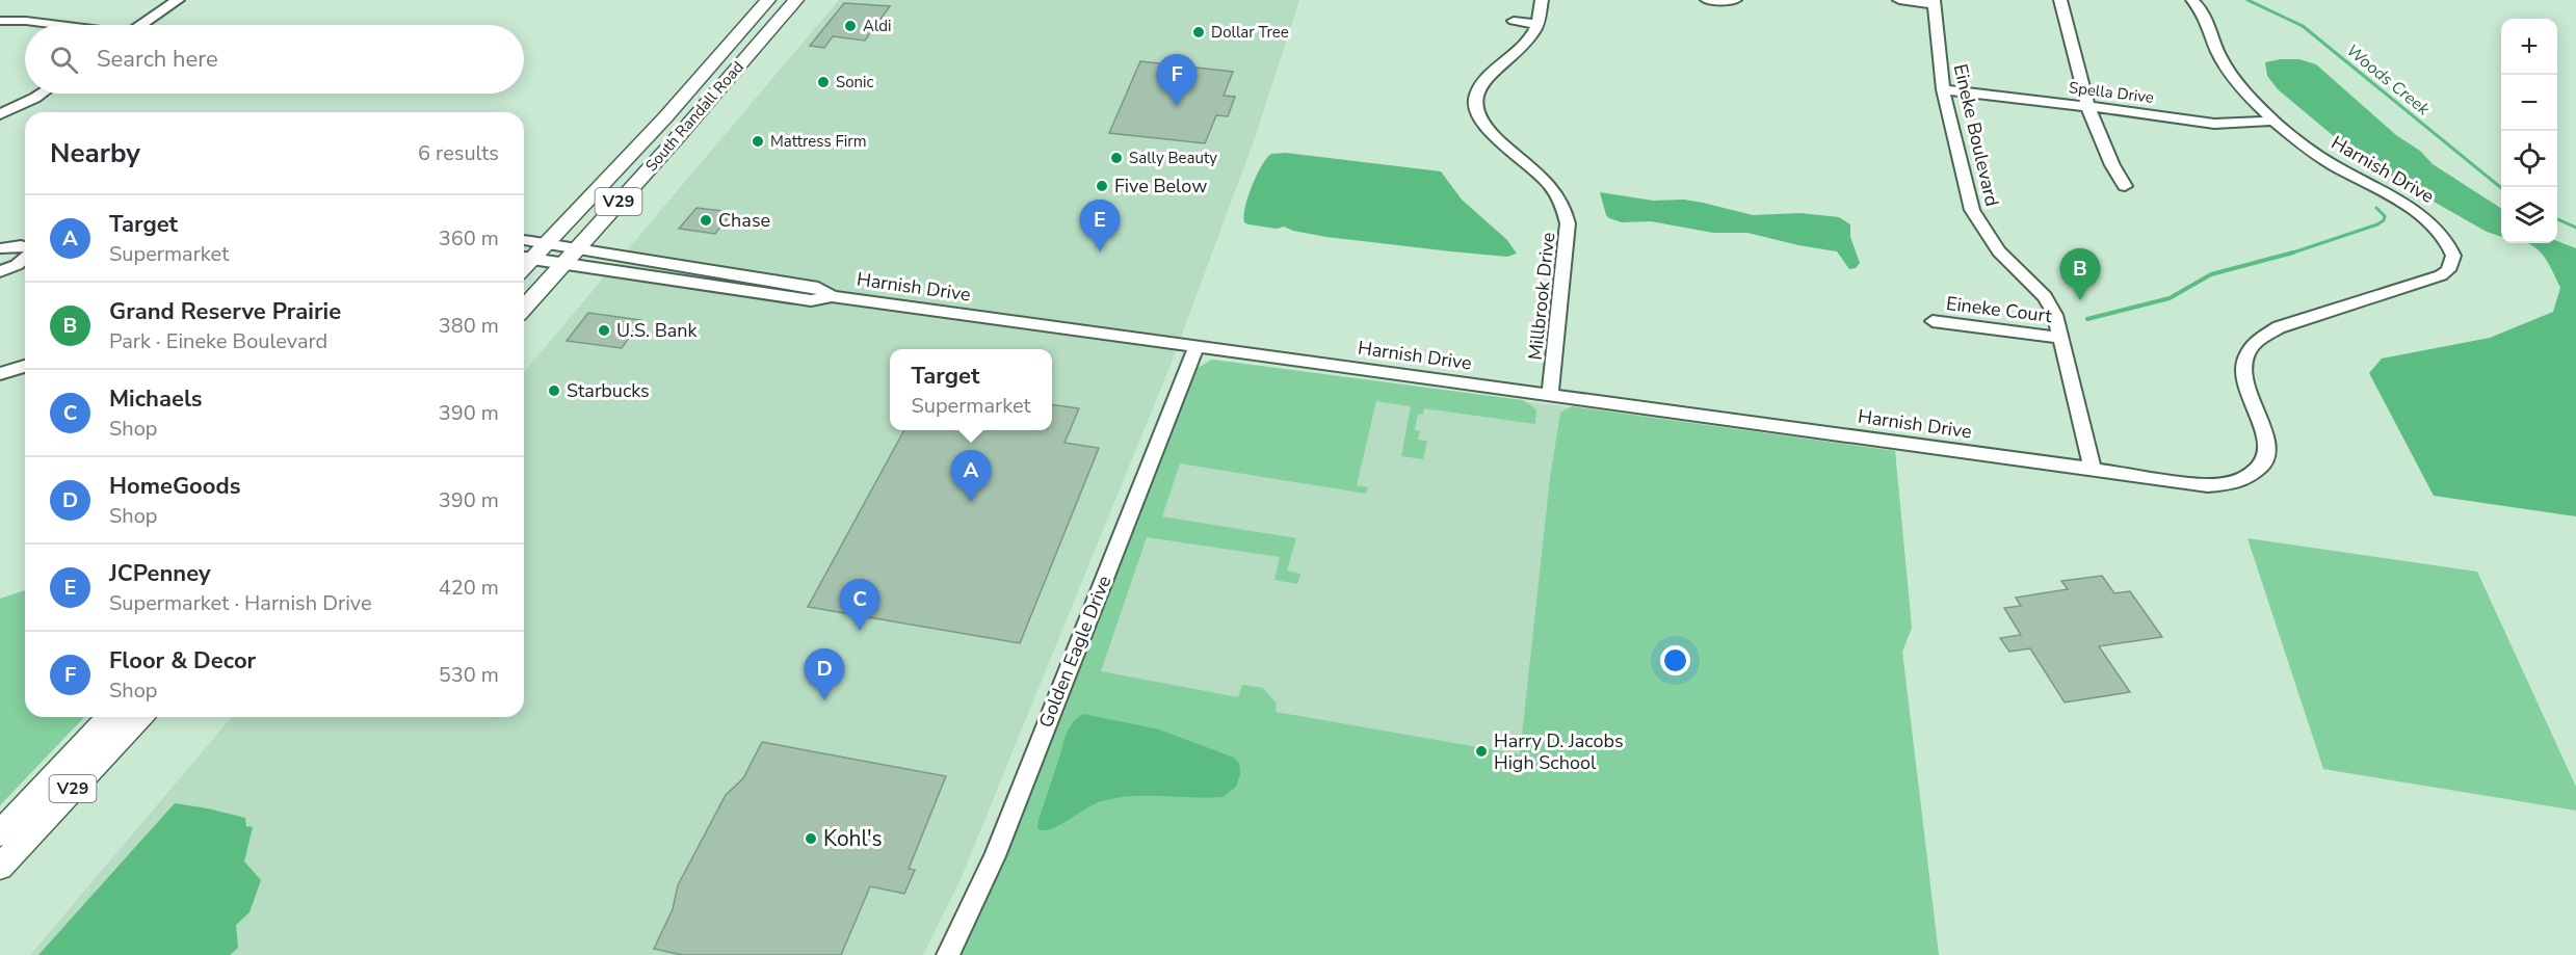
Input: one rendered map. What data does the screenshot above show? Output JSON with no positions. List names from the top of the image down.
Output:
{
  "streets": {
    "main road": ["South Randall Road", "V29"],
    "street": [
      "Spella Drive",
      "Eineke Boulevard",
      "Harnish Drive",
      "Millbrook Drive",
      "Eineke Court",
      "Golden Eagle Drive"
    ]
  },
  "crossings": [
    ["Spella Drive", "Eineke Boulevard"],
    ["Spella Drive", "Harnish Drive"],
    ["South Randall Road", "Harnish Drive"],
    ["Eineke Boulevard", "Harnish Drive"],
    ["Eineke Boulevard", "Eineke Court"],
    ["Harnish Drive", "Millbrook Drive"],
    ["Harnish Drive", "Golden Eagle Drive"]
  ],
  "water": ["Woods Creek"],
  "places": [
    "Aldi",
    "Dollar Tree",
    "Sonic",
    "Mattress Firm",
    "Sally Beauty",
    "Five Below",
    "Chase",
    "U.S. Bank",
    "Starbucks",
    "Harry D. Jacobs High School",
    "Kohl's"
  ],
  "page": {
    "map_buttons": ["+", "−"],
    "search": "Search here",
    "pins": [
      "F",
      "E",
      "B",
      "A",
      "C",
      "D"
    ],
    "heading": ["Nearby", "6 results"],
    "list": [
      {
        "mark": "A",
        "name": "Target",
        "note": "Supermarket",
        "value": "360 m"
      },
      {
        "mark": "B",
        "name": "Grand Reserve Prairie",
        "note": "Park · Eineke Boulevard",
        "value": "380 m"
      },
      {
        "mark": "C",
        "name": "Michaels",
        "note": "Shop",
        "value": "390 m"
      },
      {
        "mark": "D",
        "name": "HomeGoods",
        "note": "Shop",
        "value": "390 m"
      },
      {
        "mark": "E",
        "name": "JCPenney",
        "note": "Supermarket · Harnish Drive",
        "value": "420 m"
      },
      {
        "mark": "F",
        "name": "Floor & Decor",
        "note": "Shop",
        "value": "530 m"
      }
    ],
    "popup": ["Target", "Supermarket"]
  }
}
